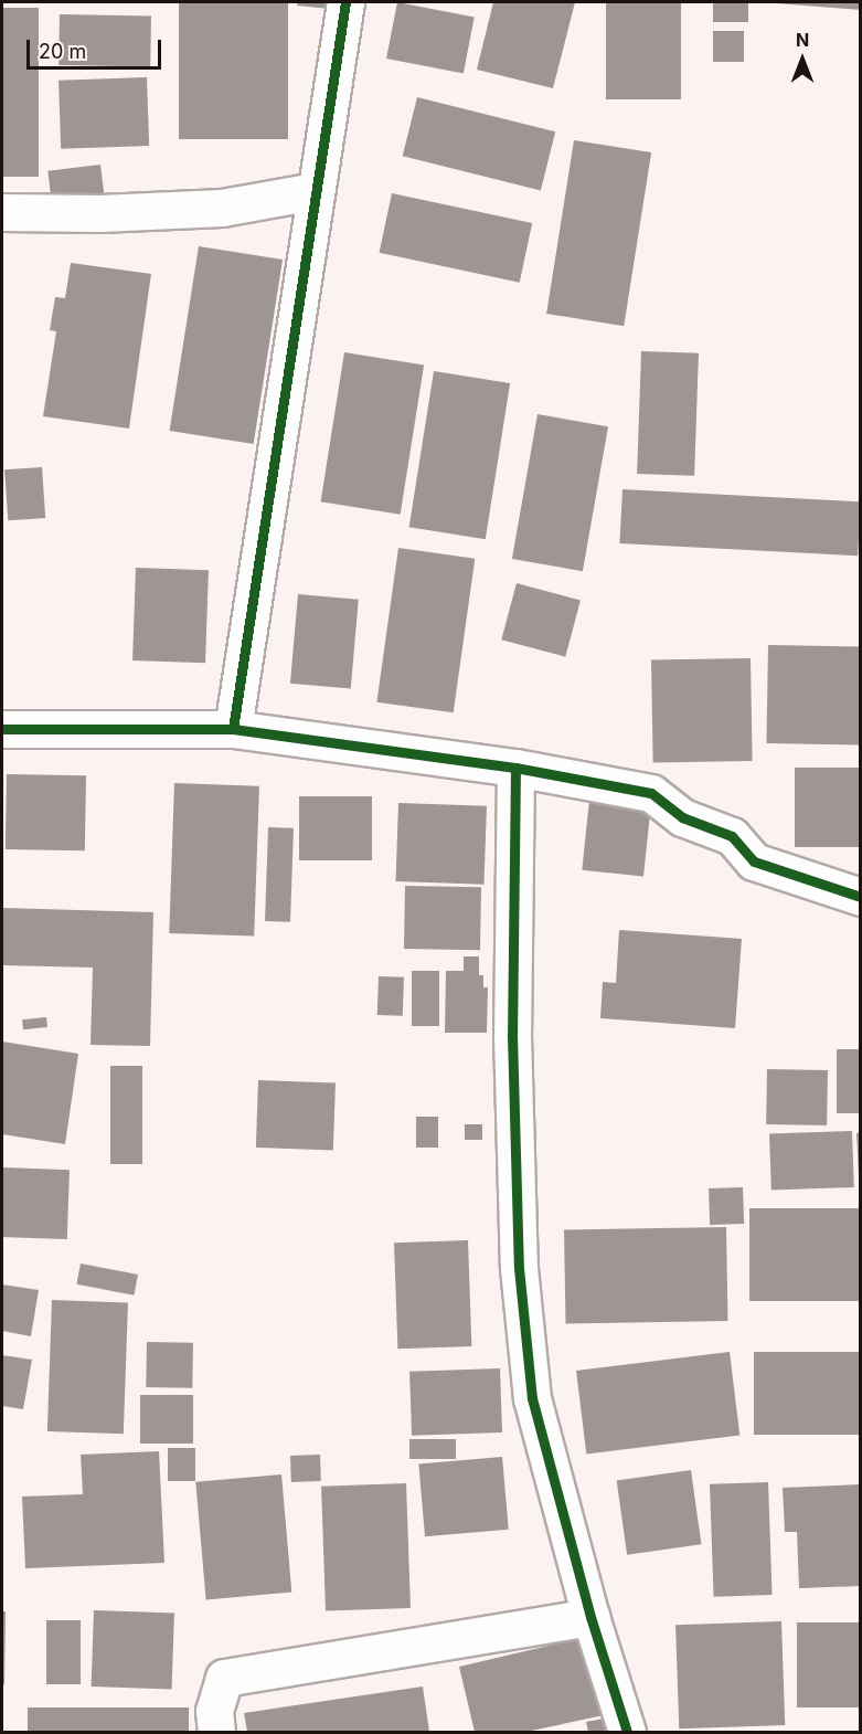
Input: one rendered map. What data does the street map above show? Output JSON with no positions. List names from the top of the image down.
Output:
{
  "scale_bar": "20 m",
  "north": "top"
}
